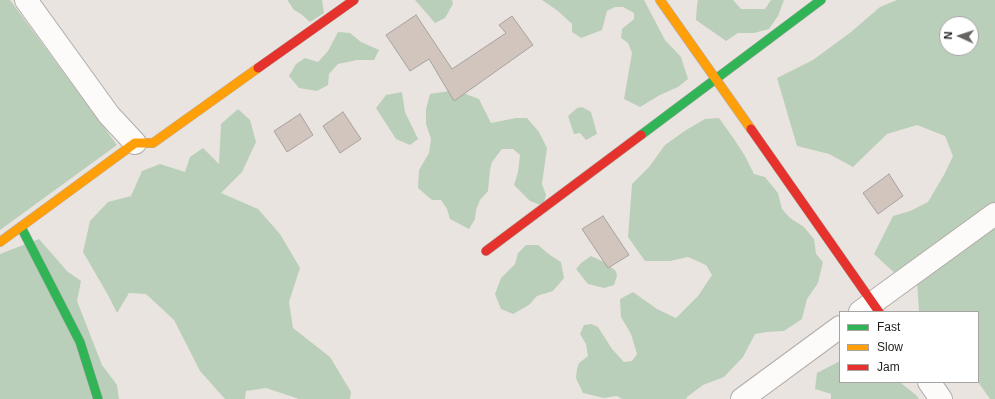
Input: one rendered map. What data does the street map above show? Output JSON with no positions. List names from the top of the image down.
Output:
{
  "legend": ["Fast", "Slow", "Jam"],
  "north": "left"
}
